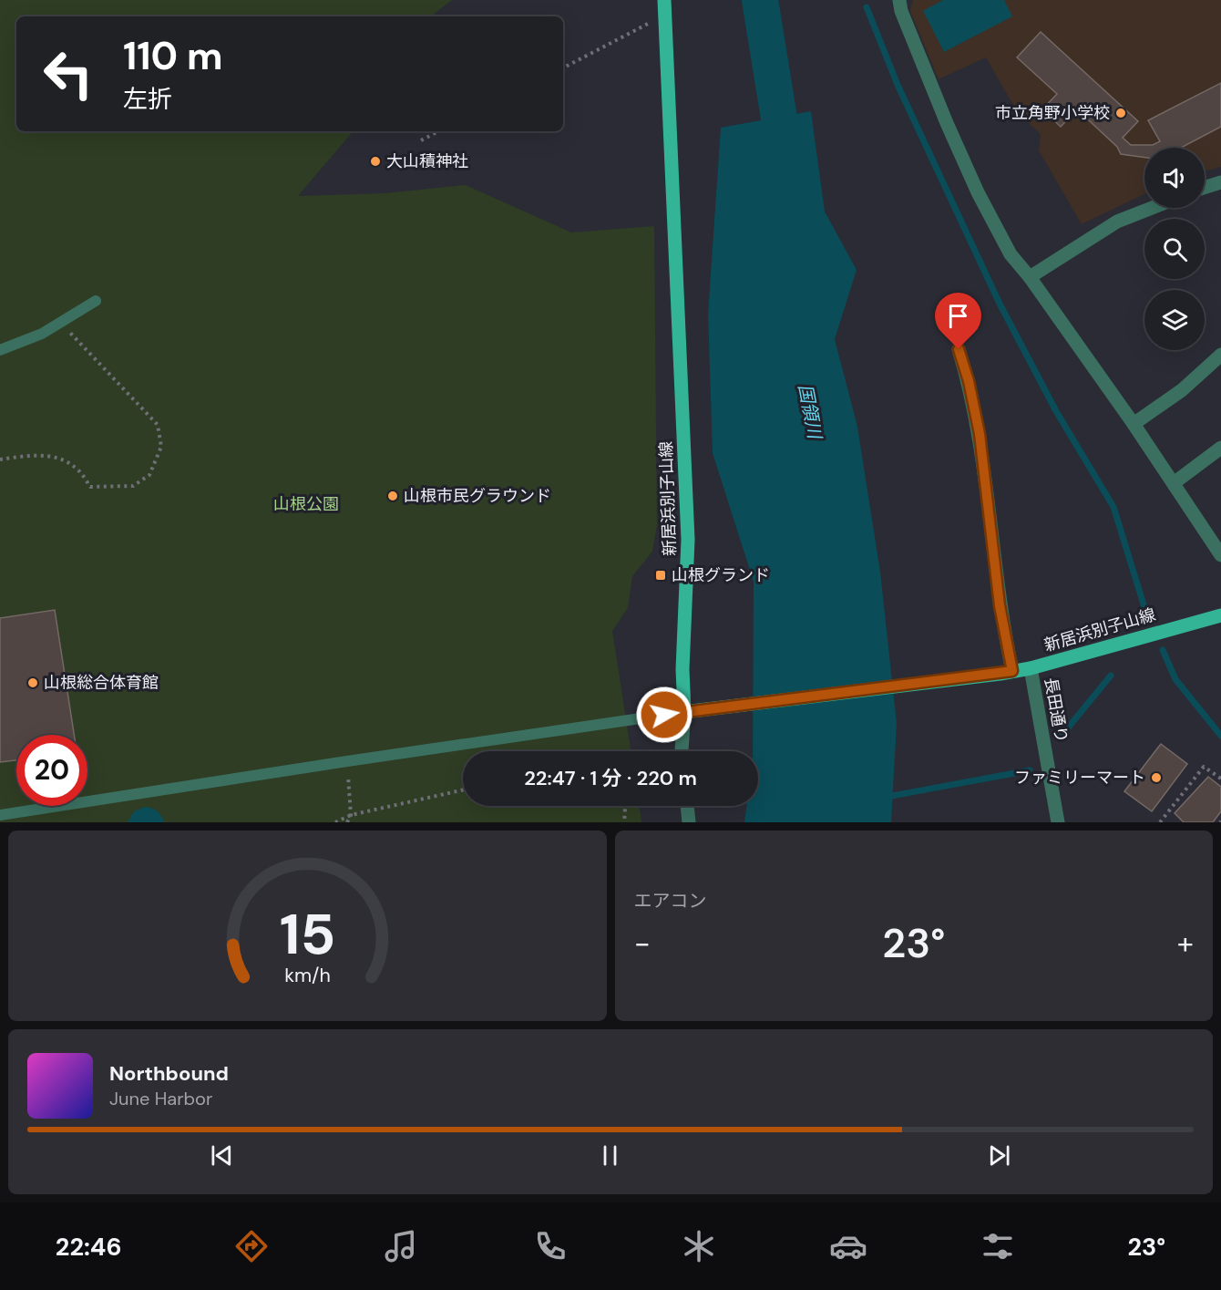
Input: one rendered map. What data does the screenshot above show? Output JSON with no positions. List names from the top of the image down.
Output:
{
  "streets": {
    "main road": ["新居浜別子山線"],
    "street": ["長田通り"]
  },
  "crossings": [
    ["新居浜別子山線", "長田通り"]
  ],
  "water": ["国領川"],
  "parks": ["山根公園"],
  "places": {
    "other": [
      "市立角野小学校",
      "大山積神社",
      "山根市民グラウンド",
      "山根総合体育館",
      "ファミリーマート"
    ],
    "transit": ["山根グランド"]
  },
  "page": {
    "turn": ["110 m", "左折"],
    "limit": "20",
    "trip": "22:47 · 1 分 · 220 m",
    "tile": "エアコン",
    "heat": ["−", "23°", "+"],
    "song": ["Northbound", "June Harbor"],
    "tabs": ["22:46", "23°"],
    "gauge": ["15", "km/h"]
  }
}
